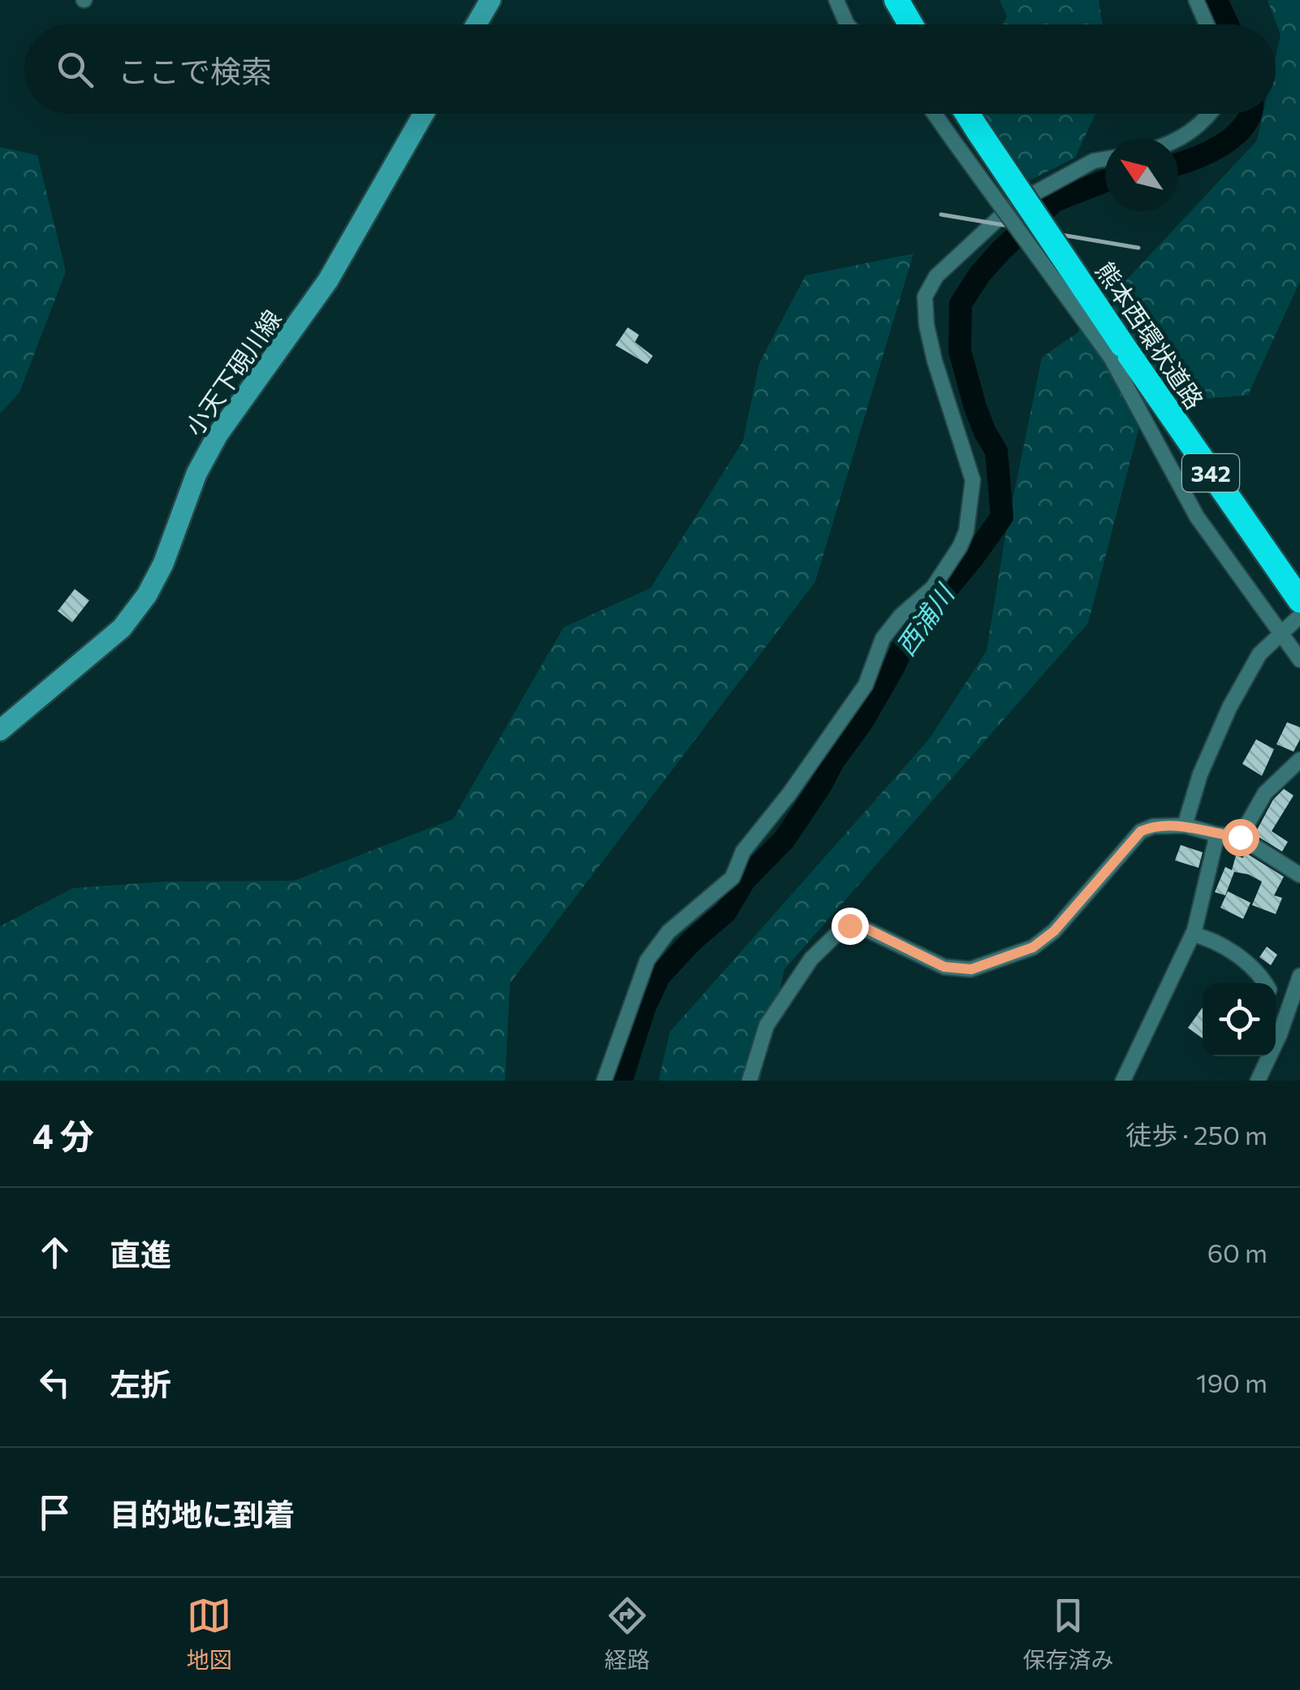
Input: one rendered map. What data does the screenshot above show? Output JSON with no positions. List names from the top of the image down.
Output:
{
  "streets": {
    "highway": ["熊本西環状道路", "342"],
    "main road": ["小天下硯川線"]
  },
  "water": ["西浦川"],
  "north": "top left",
  "page": {
    "search": "ここで検索",
    "heading": ["4 分", "徒歩 · 250 m"],
    "list": [
      ["直進", "60 m"],
      ["左折", "190 m"],
      "目的地に到着"
    ],
    "nav": ["地図", "経路", "保存済み"]
  }
}
